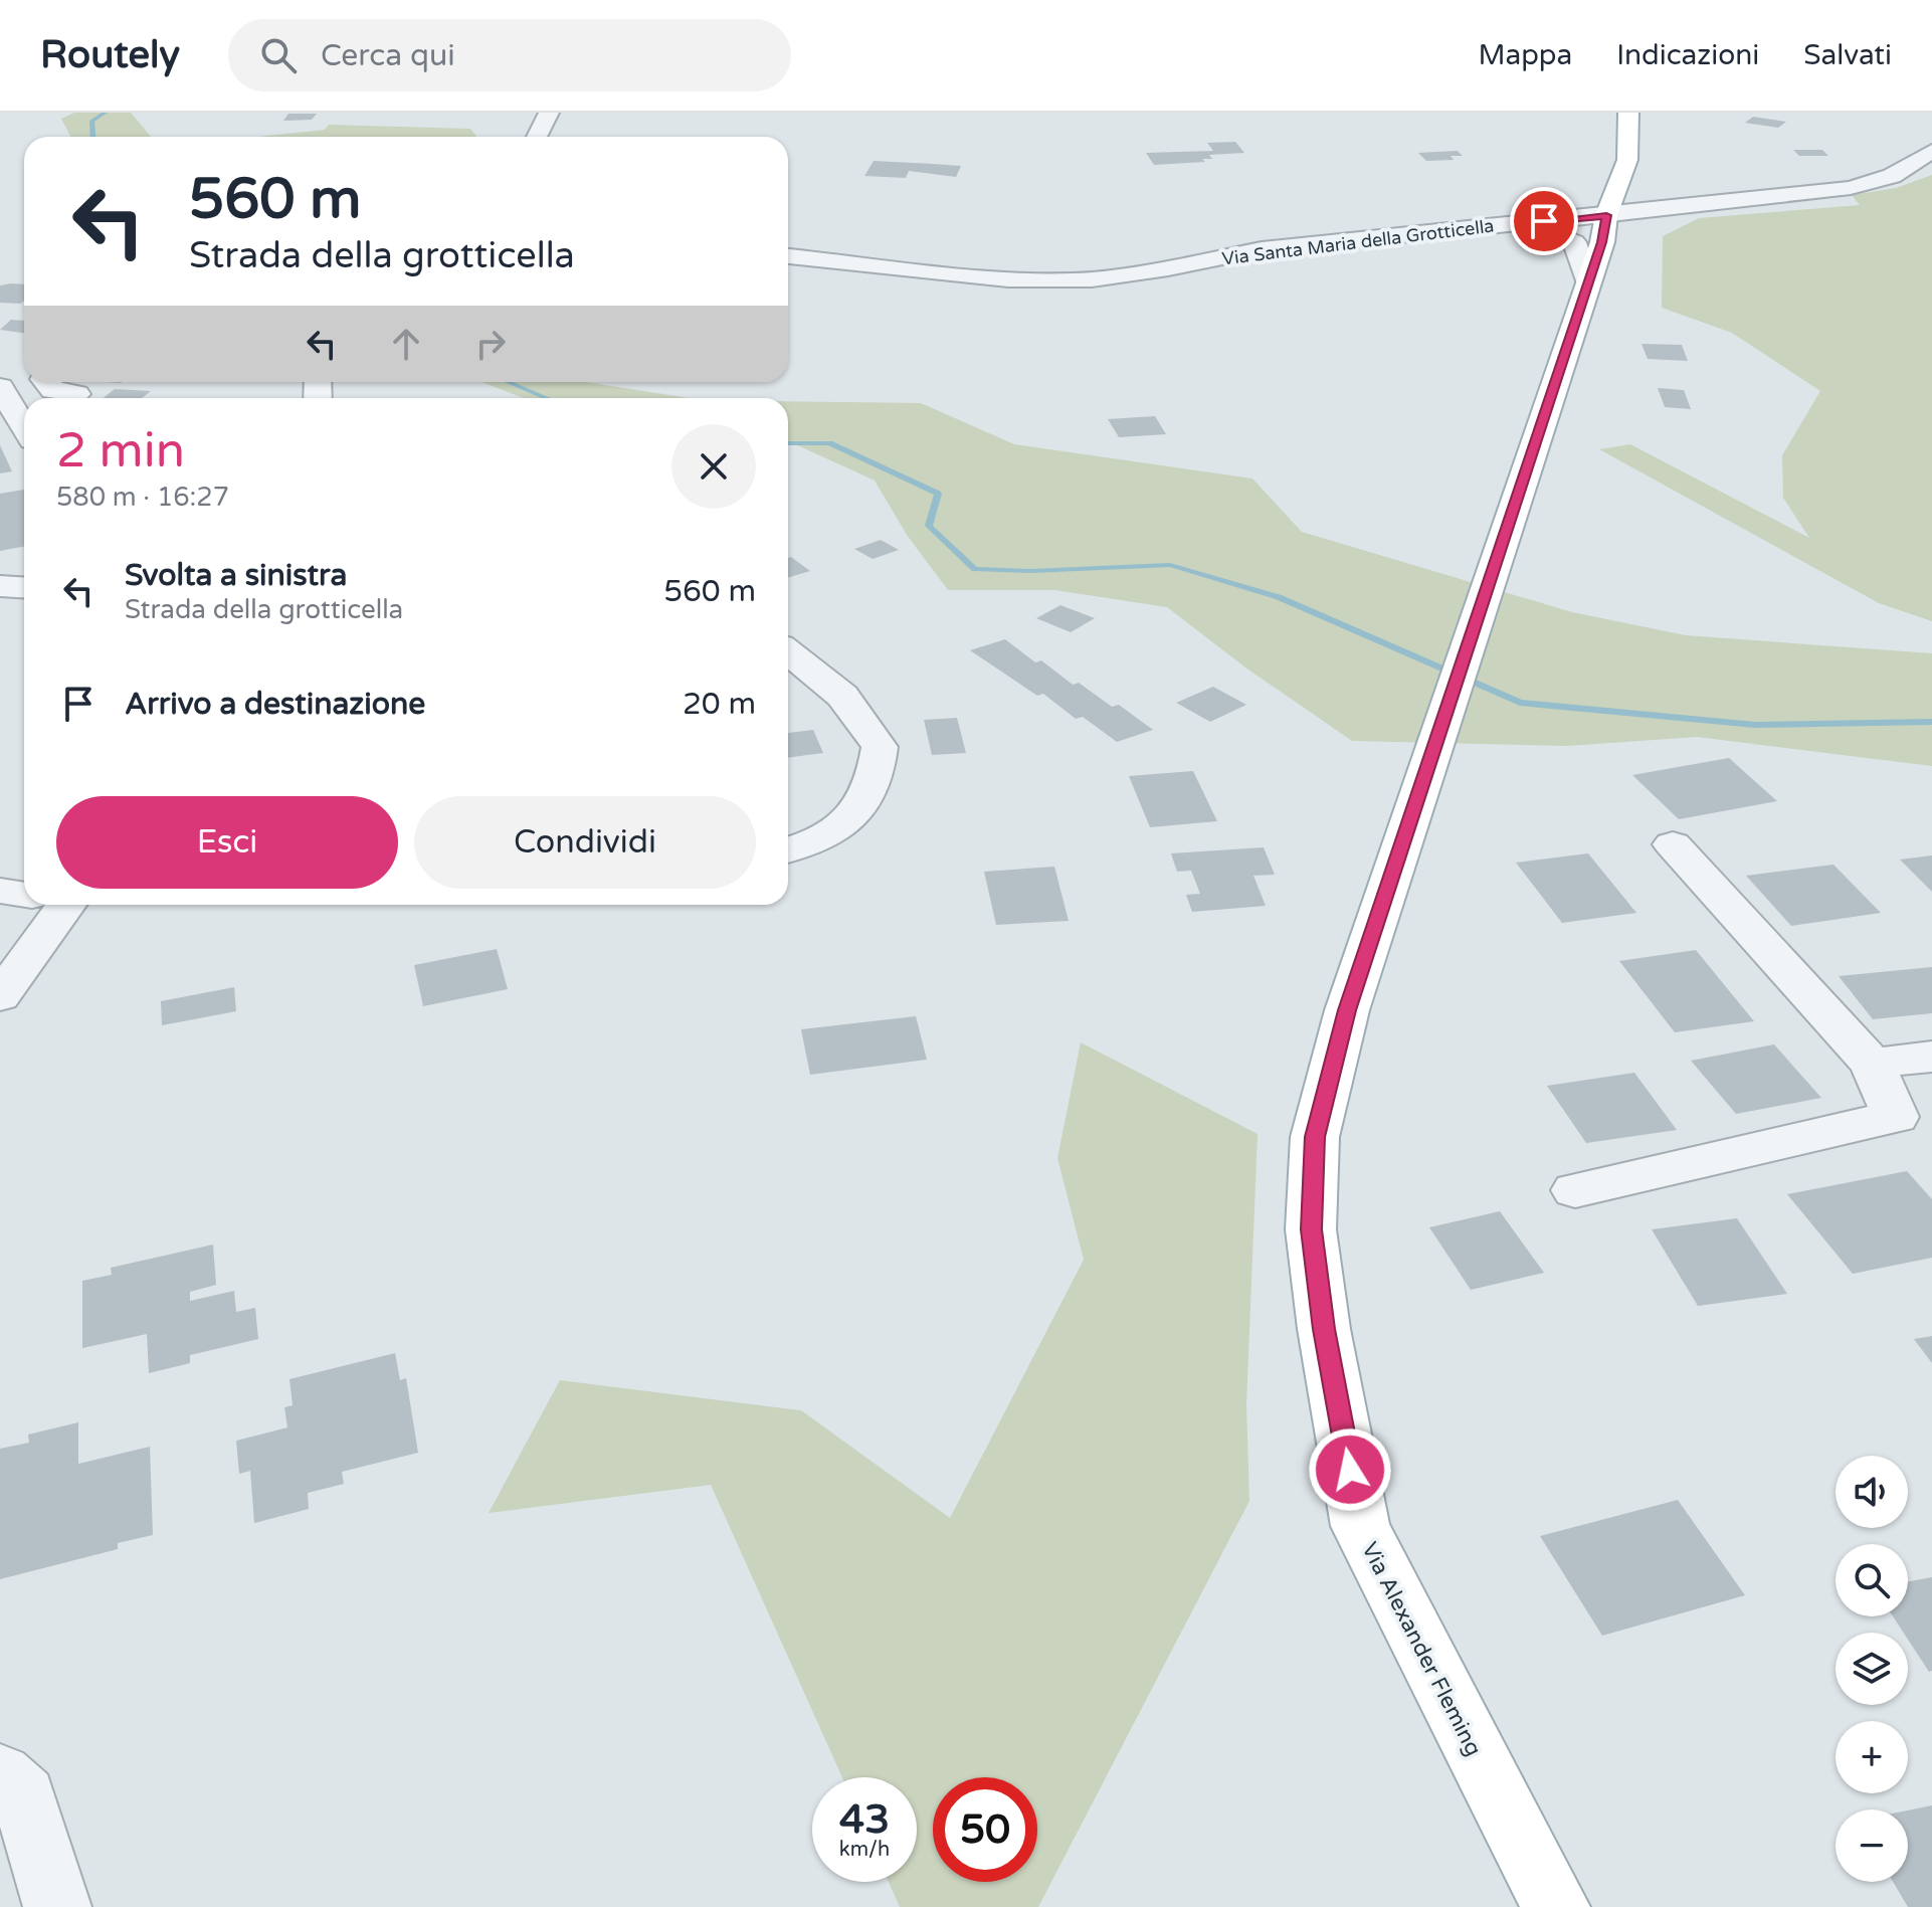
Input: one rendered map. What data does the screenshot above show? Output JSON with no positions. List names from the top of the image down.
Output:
{
  "streets": {
    "main road": ["Via Alexander Fleming"],
    "street": ["Via Santa Maria della Grotticella"]
  },
  "page": {
    "header": "Routely",
    "search": "Cerca qui",
    "nav": ["Mappa", "Indicazioni", "Salvati"],
    "turn": ["560 m", "Strada della grotticella"],
    "heading": ["2 min", "580 m · 16:27"],
    "list": [
      {
        "name": "Svolta a sinistra",
        "note": "Strada della grotticella",
        "value": "560 m"
      },
      {
        "name": "Arrivo a destinazione",
        "value": "20 m"
      }
    ],
    "buttons": ["Esci", "Condividi"],
    "map_buttons": ["+", "−"],
    "speed": "43 km/h",
    "limit": "50"
  }
}
